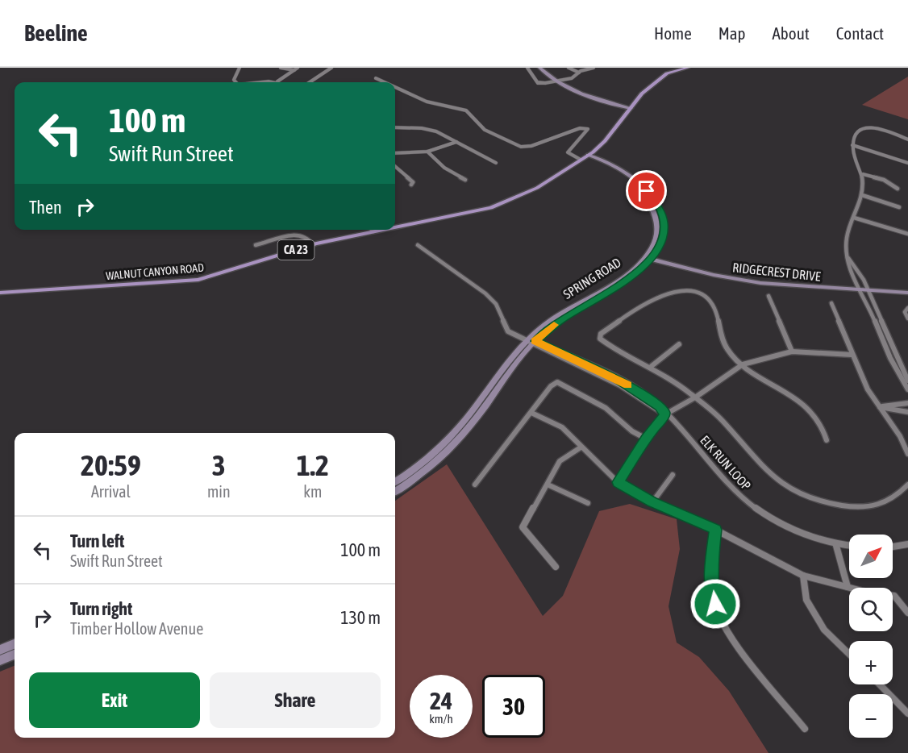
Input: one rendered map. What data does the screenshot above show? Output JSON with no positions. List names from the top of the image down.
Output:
{
  "streets": {
    "main road": [
      "CA 23",
      "WALNUT CANYON ROAD",
      "RIDGECREST DRIVE",
      "SPRING ROAD"
    ],
    "street": ["ELK RUN LOOP"]
  },
  "crossings": [
    ["WALNUT CANYON ROAD", "SPRING ROAD"],
    ["RIDGECREST DRIVE", "SPRING ROAD"],
    ["SPRING ROAD", "ELK RUN LOOP"]
  ],
  "north": "top right",
  "page": {
    "header": "Beeline",
    "nav": [
      "Home",
      "Map",
      "About",
      "Contact"
    ],
    "turn": ["100 m", "Swift Run Street"],
    "then": "Then",
    "eta": [
      "20:59",
      "Arrival",
      "3",
      "min",
      "1.2",
      "km"
    ],
    "list": [
      {
        "name": "Turn left",
        "note": "Swift Run Street",
        "value": "100 m"
      },
      {
        "name": "Turn right",
        "note": "Timber Hollow Avenue",
        "value": "130 m"
      }
    ],
    "map_buttons": ["+", "−"],
    "buttons": ["Exit", "Share"],
    "speed": "24 km/h",
    "limit": "30"
  }
}
